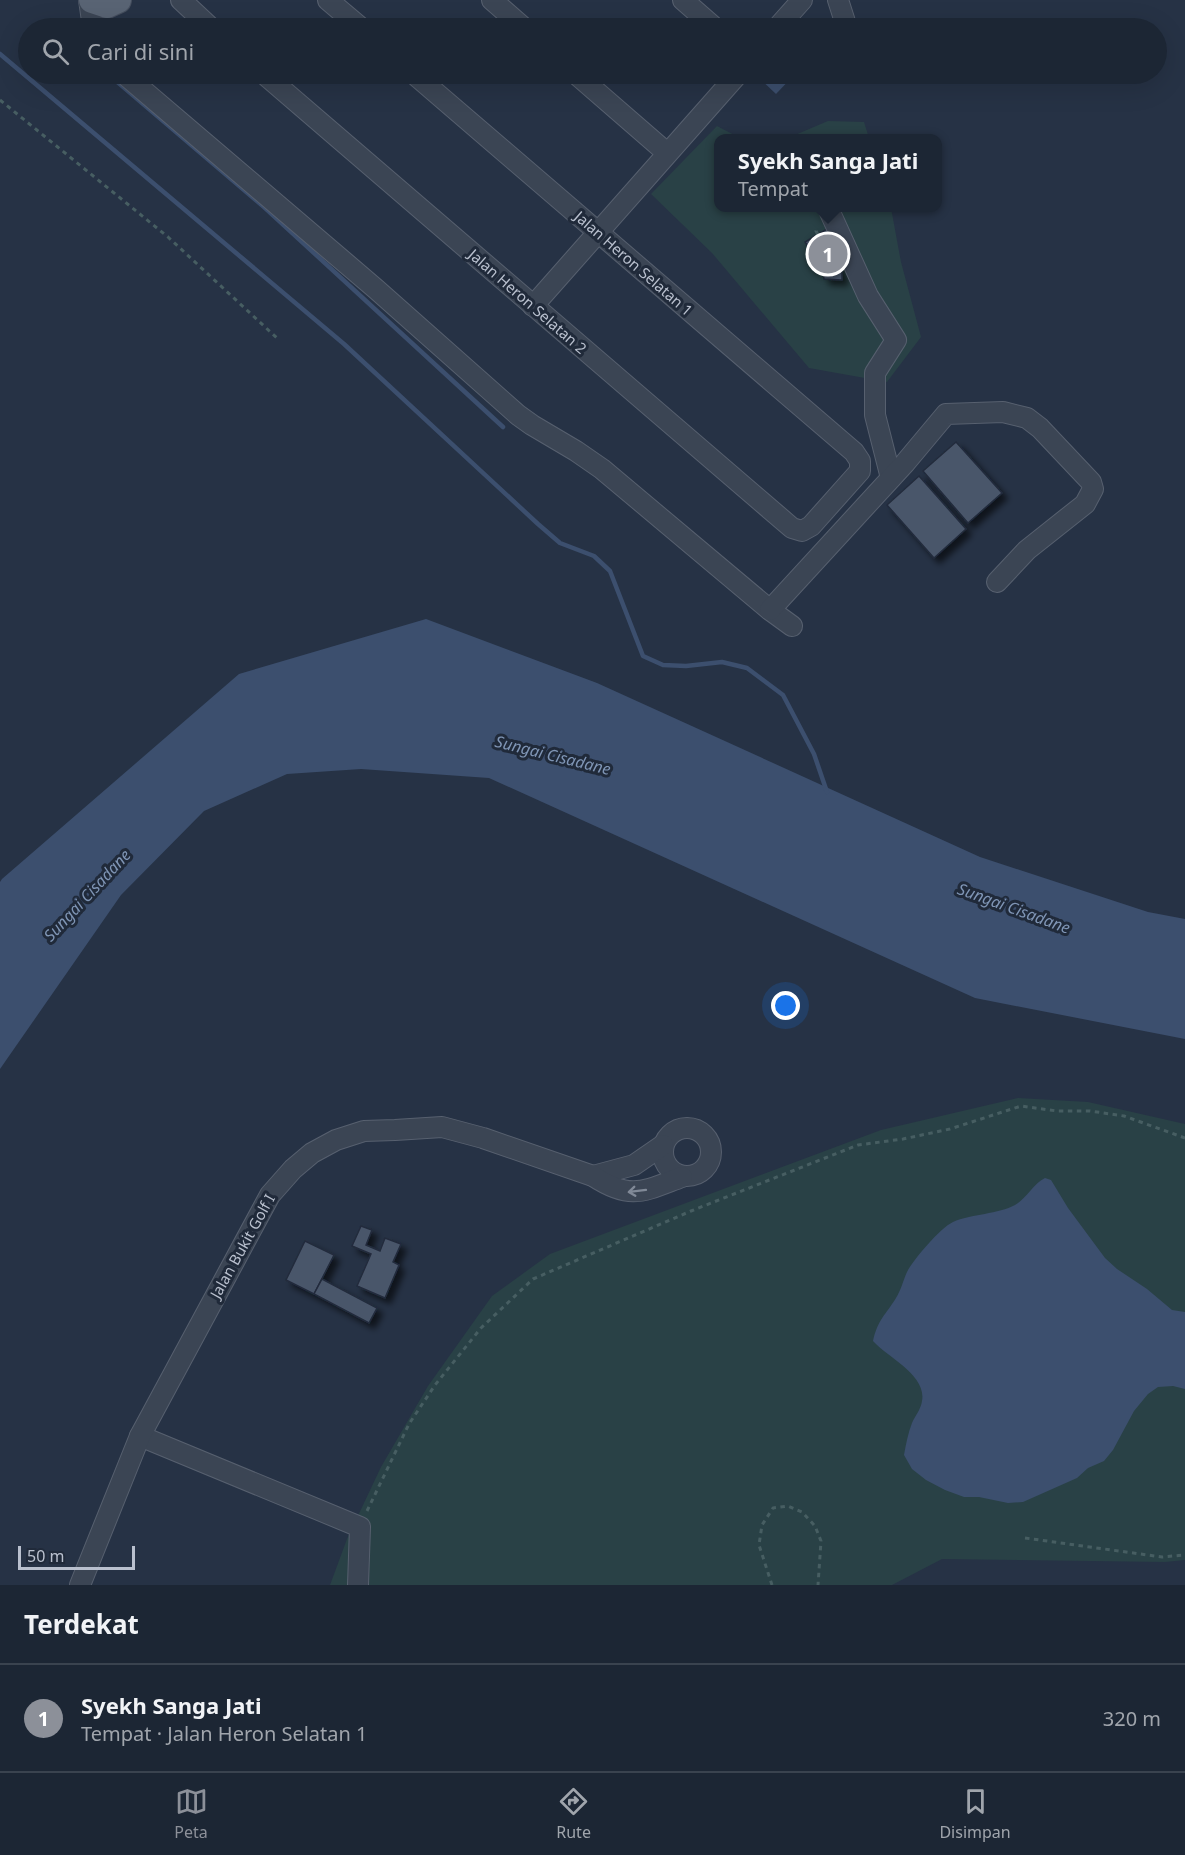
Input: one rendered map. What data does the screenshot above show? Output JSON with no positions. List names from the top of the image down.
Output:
{
  "streets": {
    "street": ["Jalan Heron Selatan 1", "Jalan Heron Selatan 2", "Jalan Bukit Golf I"]
  },
  "crossings": [
    ["Jalan Heron Selatan 1", "Jalan Heron Selatan 2"]
  ],
  "water": ["Sungai Cisadane"],
  "scale_bar": "50 m",
  "page": {
    "search": "Cari di sini",
    "popup": ["Syekh Sanga Jati", "Tempat"],
    "pins": "1",
    "scale": "50 m",
    "heading": "Terdekat",
    "list": [
      {
        "mark": "1",
        "name": "Syekh Sanga Jati",
        "note": "Tempat · Jalan Heron Selatan 1",
        "value": "320 m"
      }
    ],
    "nav": ["Peta", "Rute", "Disimpan"]
  }
}
